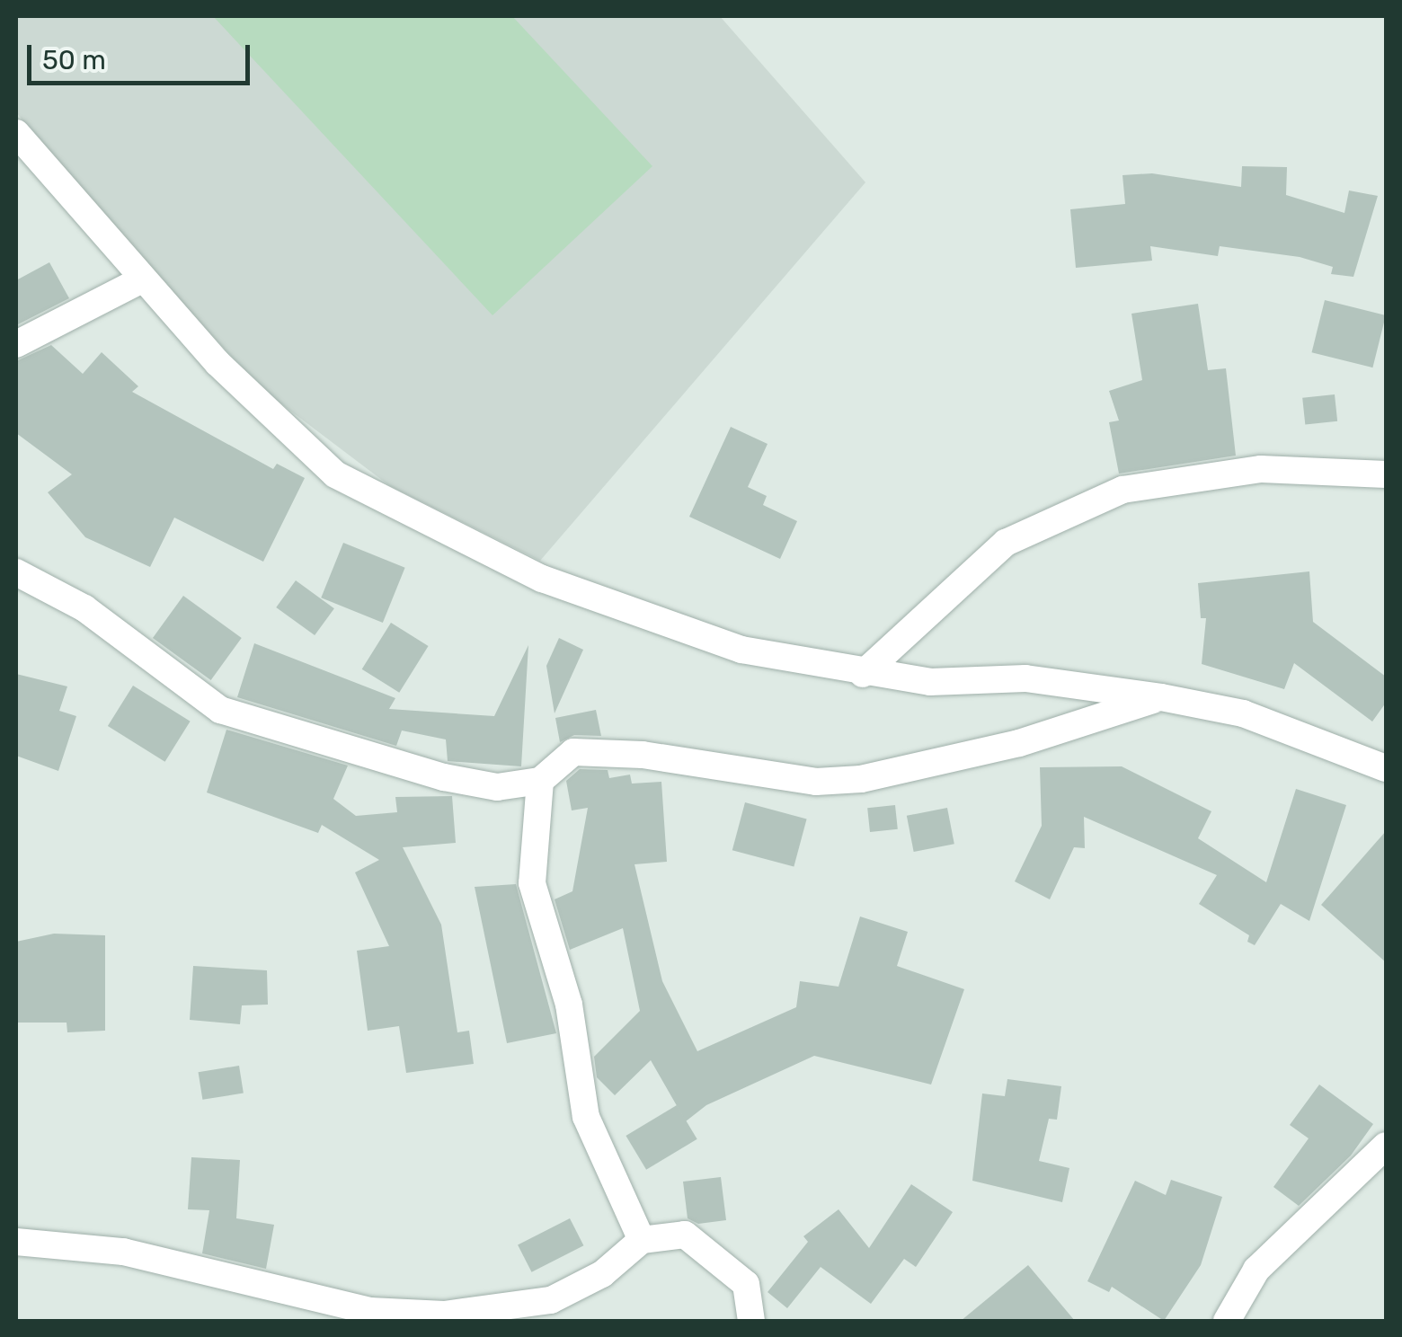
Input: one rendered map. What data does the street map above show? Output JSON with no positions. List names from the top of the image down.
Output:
{
  "scale_bar": "50 m"
}
